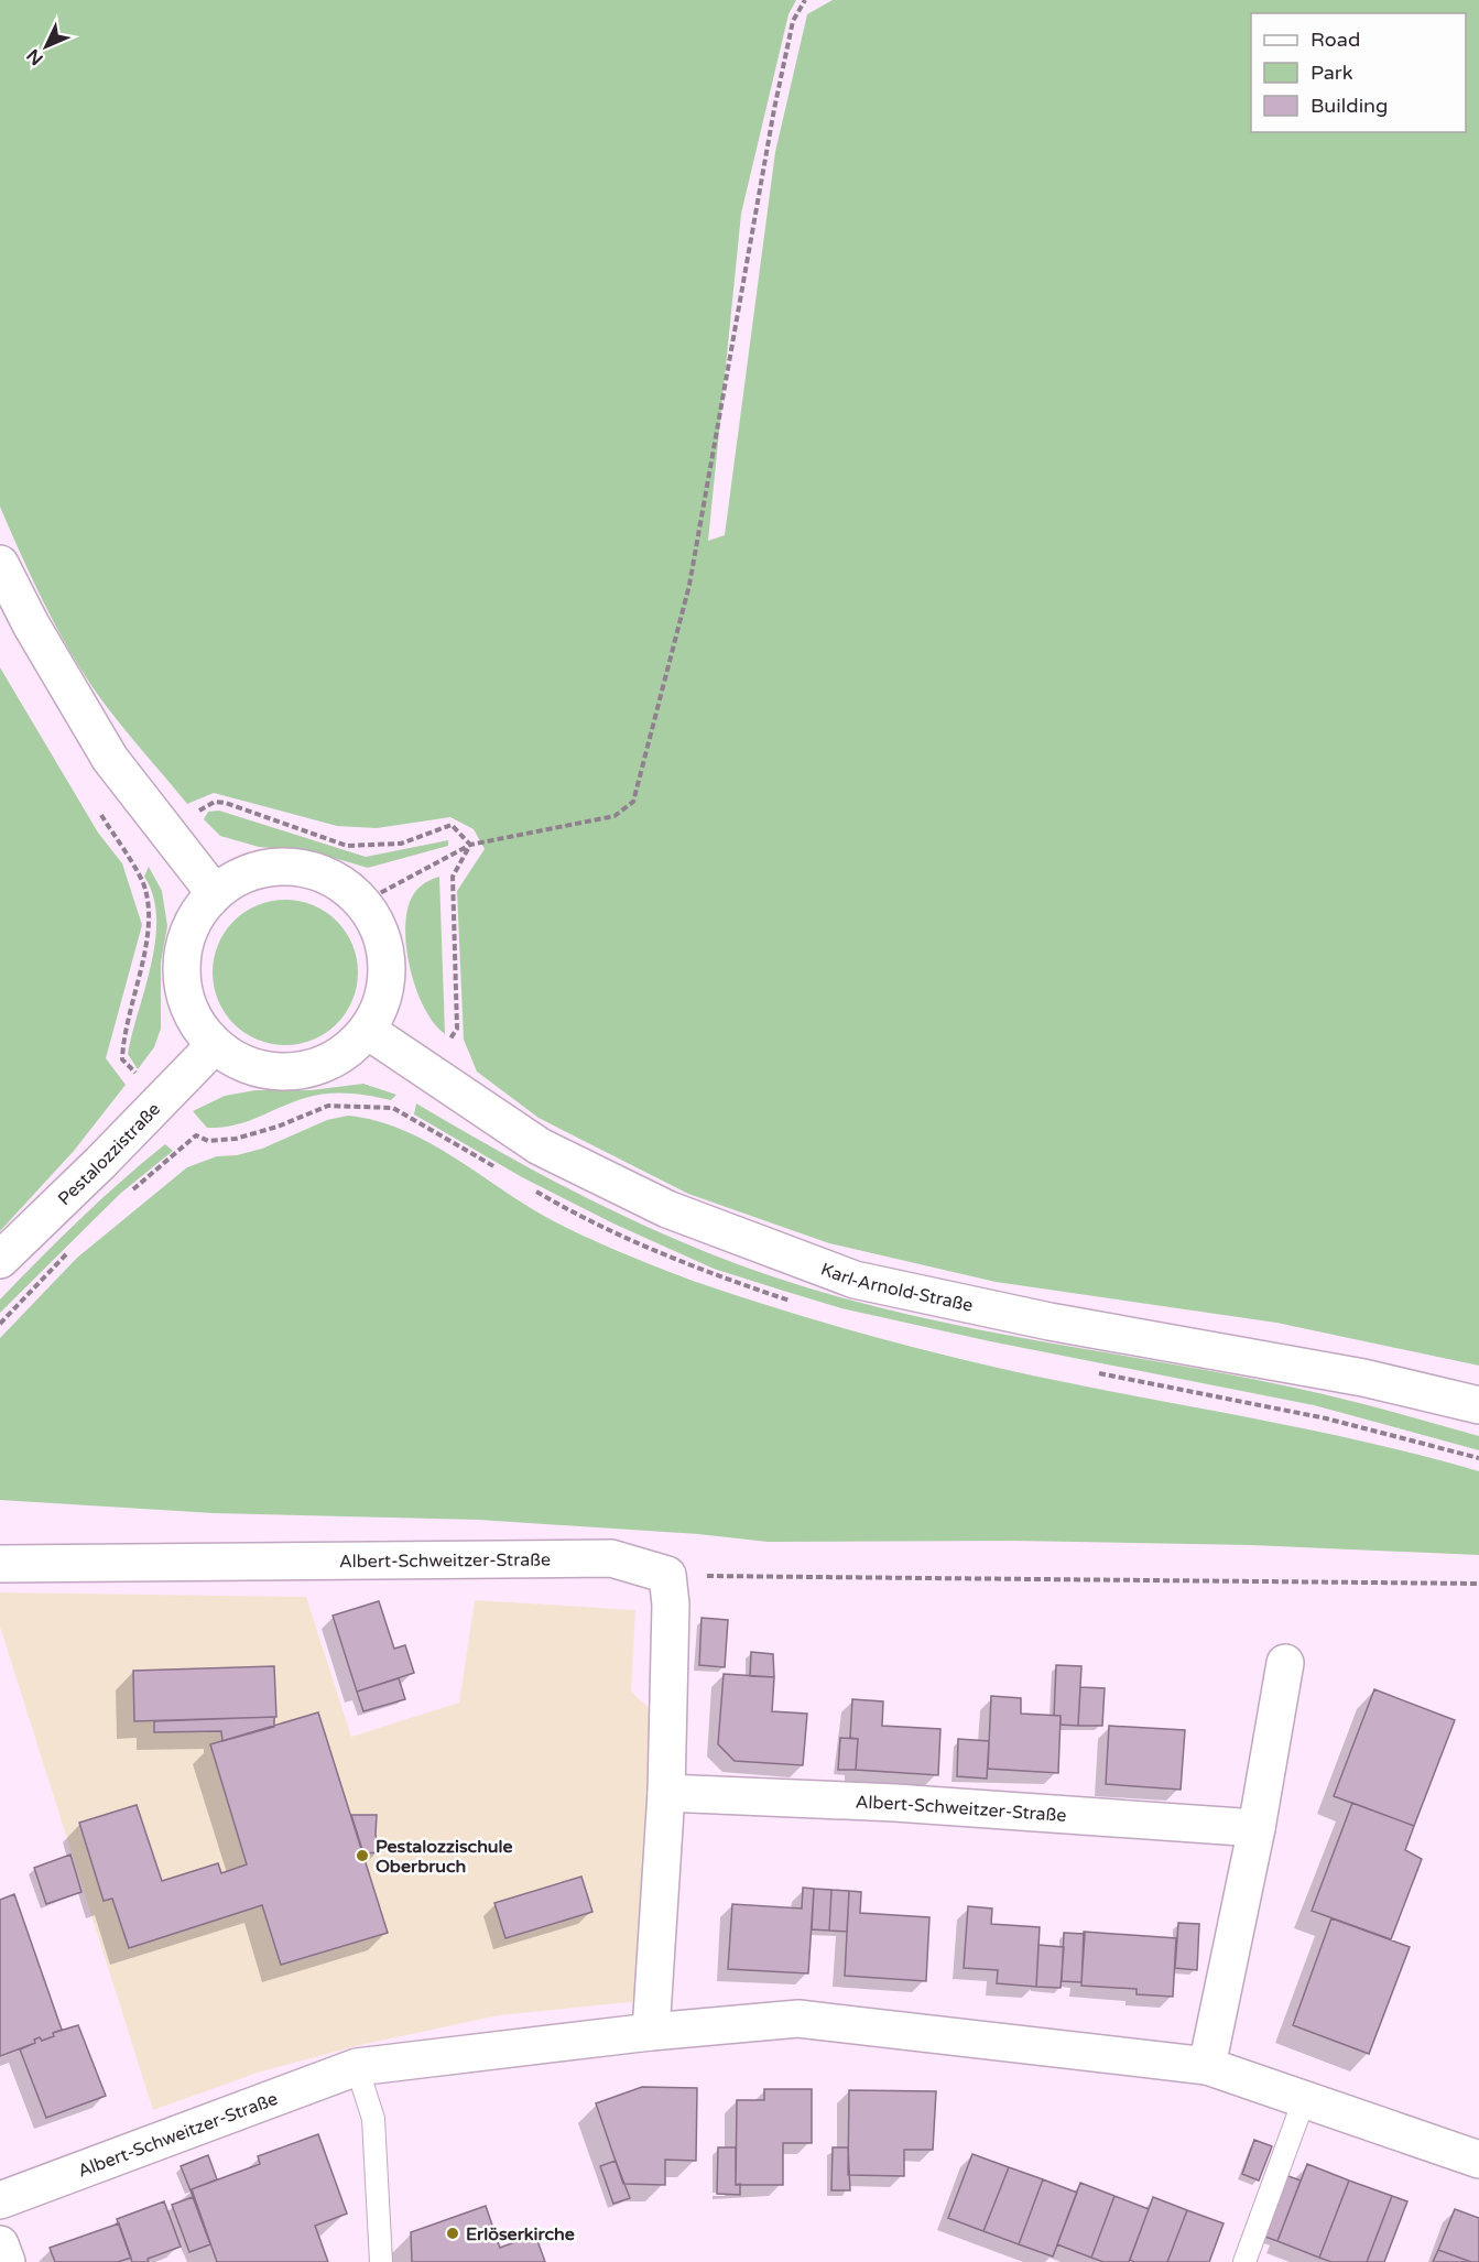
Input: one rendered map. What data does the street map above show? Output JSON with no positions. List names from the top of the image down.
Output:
{
  "streets": {
    "street": ["Pestalozzistraße", "Karl-Arnold-Straße", "Albert-Schweitzer-Straße"]
  },
  "crossings": [
    ["Pestalozzistraße", "Karl-Arnold-Straße"]
  ],
  "places": ["Pestalozzischule Oberbruch", "Erlöserkirche"],
  "legend": ["Road", "Park", "Building"],
  "north": "bottom left"
}
